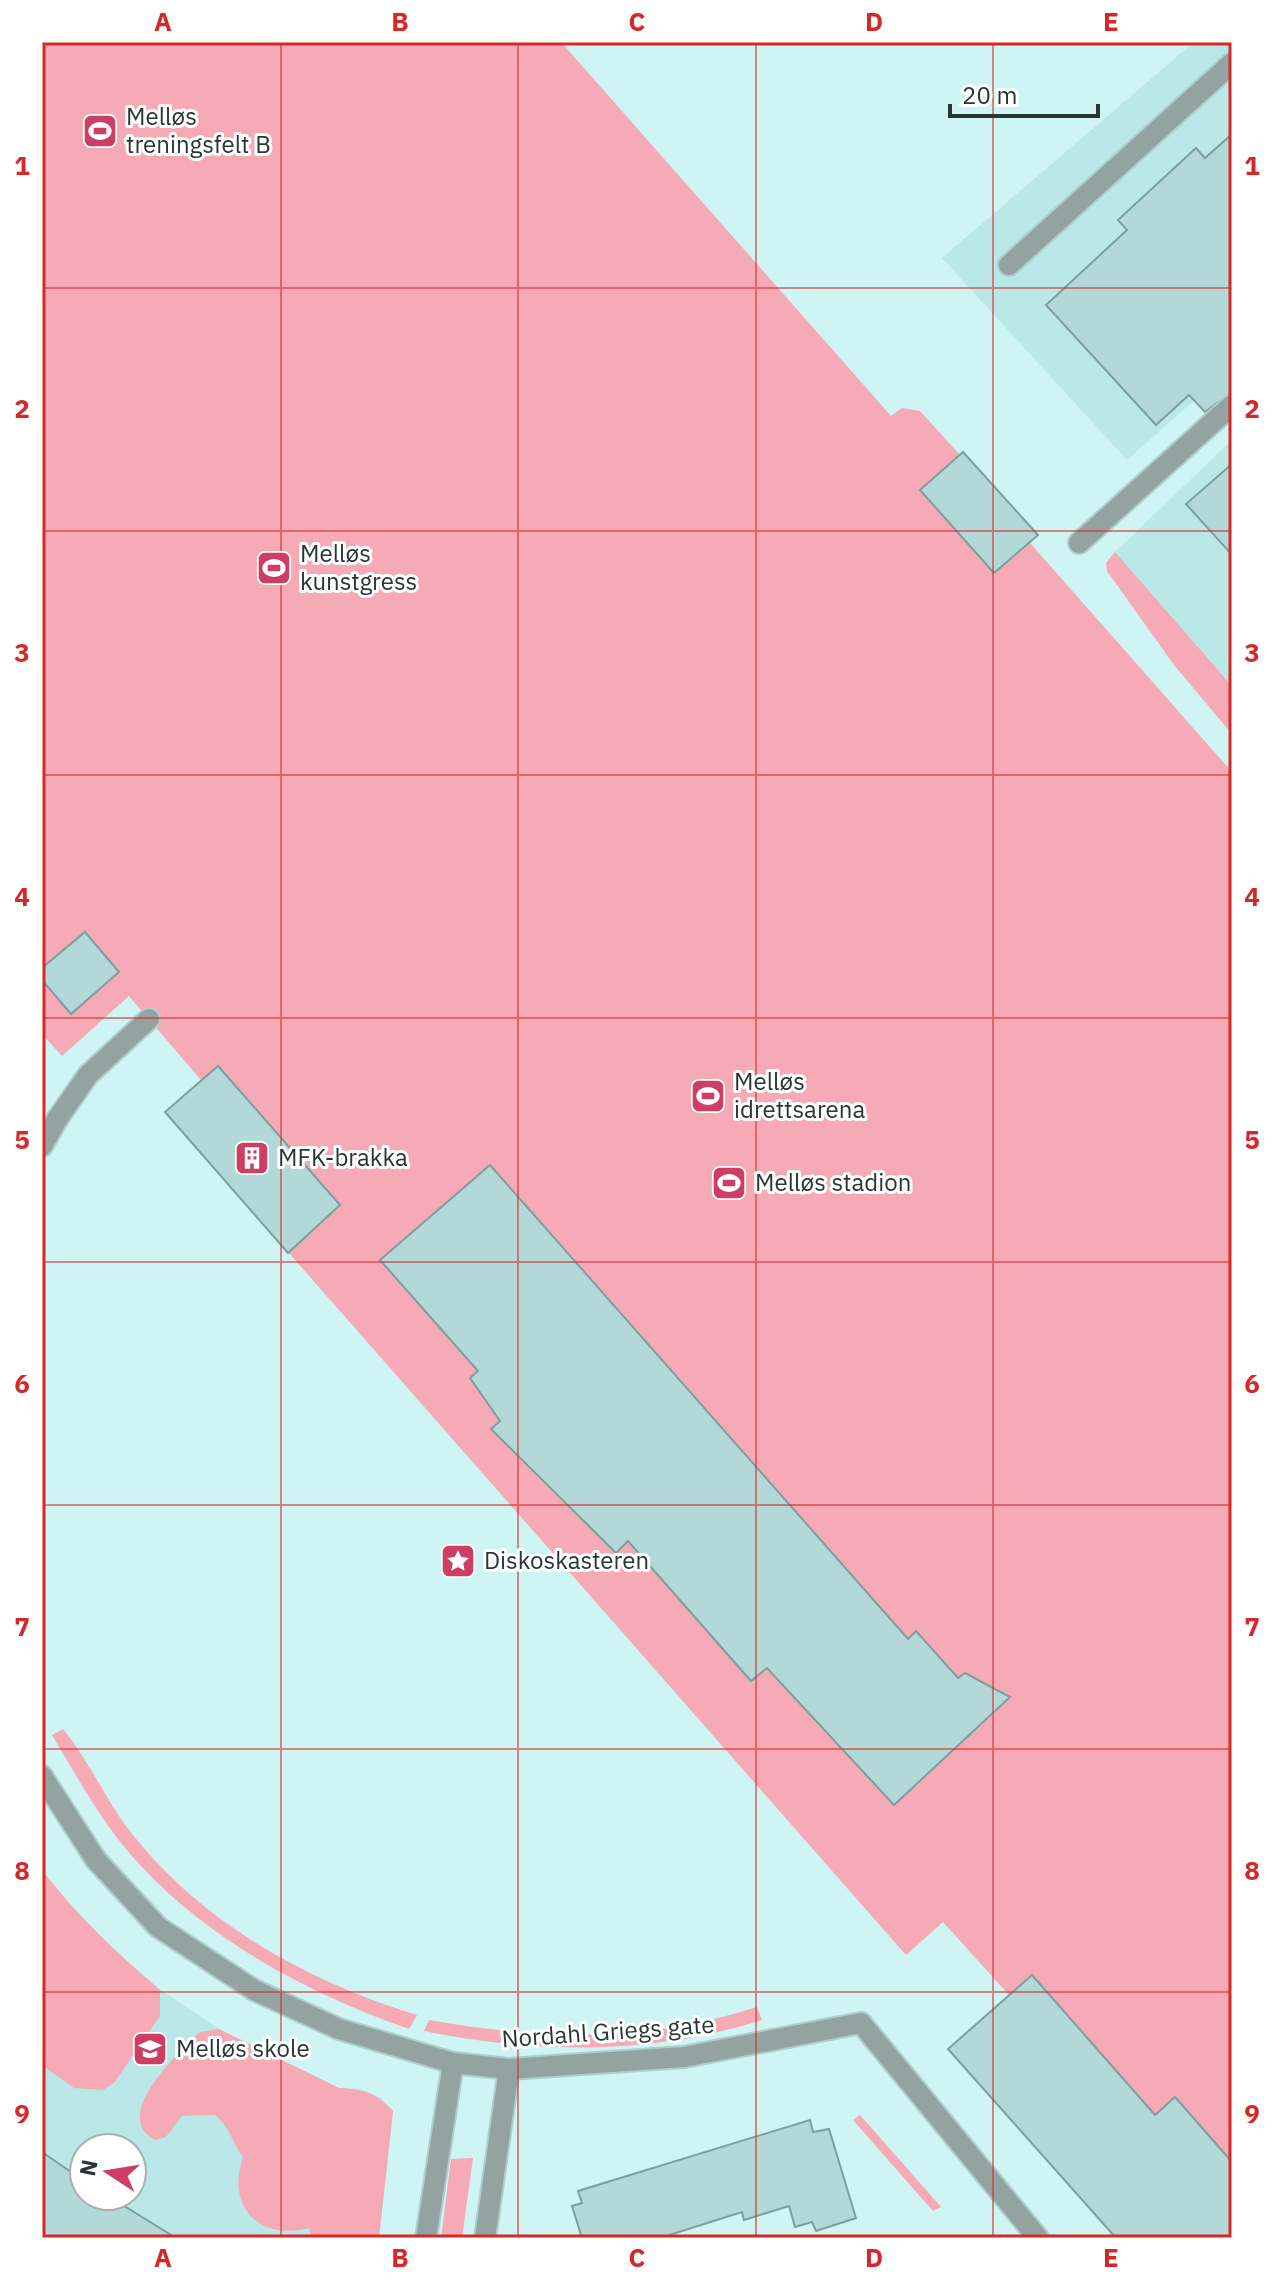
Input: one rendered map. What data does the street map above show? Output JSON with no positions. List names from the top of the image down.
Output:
{
  "streets": {
    "street": ["Nordahl Griegs gate"]
  },
  "places": {
    "sports": [
      "Melløs treningsfelt B",
      "Melløs kunstgress",
      "Melløs idrettsarena",
      "Melløs stadion"
    ],
    "building": ["MFK-brakka"],
    "place": ["Diskoskasteren"],
    "school or university": ["Melløs skole"]
  },
  "scale_bar": "20 m",
  "north": "left",
  "grid": {
    "columns": [
      "A",
      "B",
      "C",
      "D",
      "E"
    ],
    "rows": [
      "1",
      "2",
      "3",
      "4",
      "5",
      "6",
      "7",
      "8",
      "9"
    ]
  }
}
